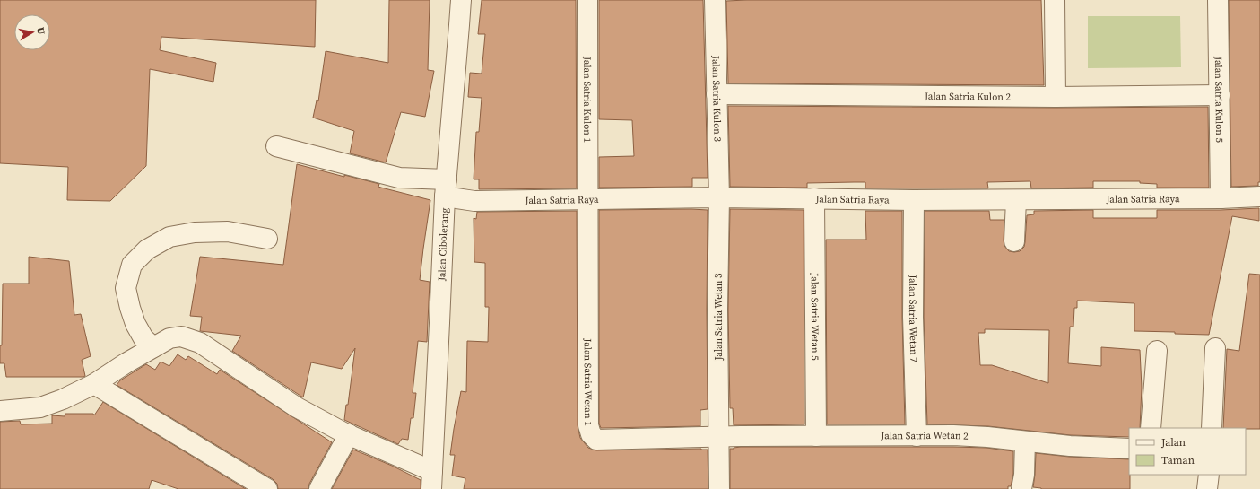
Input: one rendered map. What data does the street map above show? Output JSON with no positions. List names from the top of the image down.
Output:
{
  "streets": {
    "street": [
      "Jalan Satria Kulon 2",
      "Jalan Satria Kulon 3",
      "Jalan Satria Kulon 1",
      "Jalan Satria Kulon 5",
      "Jalan Satria Raya",
      "Jalan Cibolerang",
      "Jalan Satria Wetan 3",
      "Jalan Satria Wetan 5",
      "Jalan Satria Wetan 7",
      "Jalan Satria Wetan 1",
      "Jalan Satria Wetan 2"
    ]
  },
  "crossings": [
    ["Jalan Satria Kulon 2", "Jalan Satria Kulon 3"],
    ["Jalan Satria Kulon 2", "Jalan Satria Kulon 5"],
    ["Jalan Satria Kulon 3", "Jalan Satria Raya"],
    ["Jalan Satria Kulon 3", "Jalan Satria Wetan 3"],
    ["Jalan Satria Kulon 1", "Jalan Satria Raya"],
    ["Jalan Satria Kulon 1", "Jalan Satria Wetan 1"],
    ["Jalan Satria Kulon 5", "Jalan Satria Raya"],
    ["Jalan Satria Raya", "Jalan Cibolerang"],
    ["Jalan Satria Raya", "Jalan Satria Wetan 3"],
    ["Jalan Satria Raya", "Jalan Satria Wetan 5"],
    ["Jalan Satria Raya", "Jalan Satria Wetan 7"],
    ["Jalan Satria Raya", "Jalan Satria Wetan 1"],
    ["Jalan Satria Wetan 3", "Jalan Satria Wetan 1"],
    ["Jalan Satria Wetan 3", "Jalan Satria Wetan 2"],
    ["Jalan Satria Wetan 5", "Jalan Satria Wetan 2"],
    ["Jalan Satria Wetan 7", "Jalan Satria Wetan 2"],
    ["Jalan Satria Wetan 1", "Jalan Satria Wetan 2"]
  ],
  "legend": ["Jalan", "Taman"],
  "north": "right"
}
